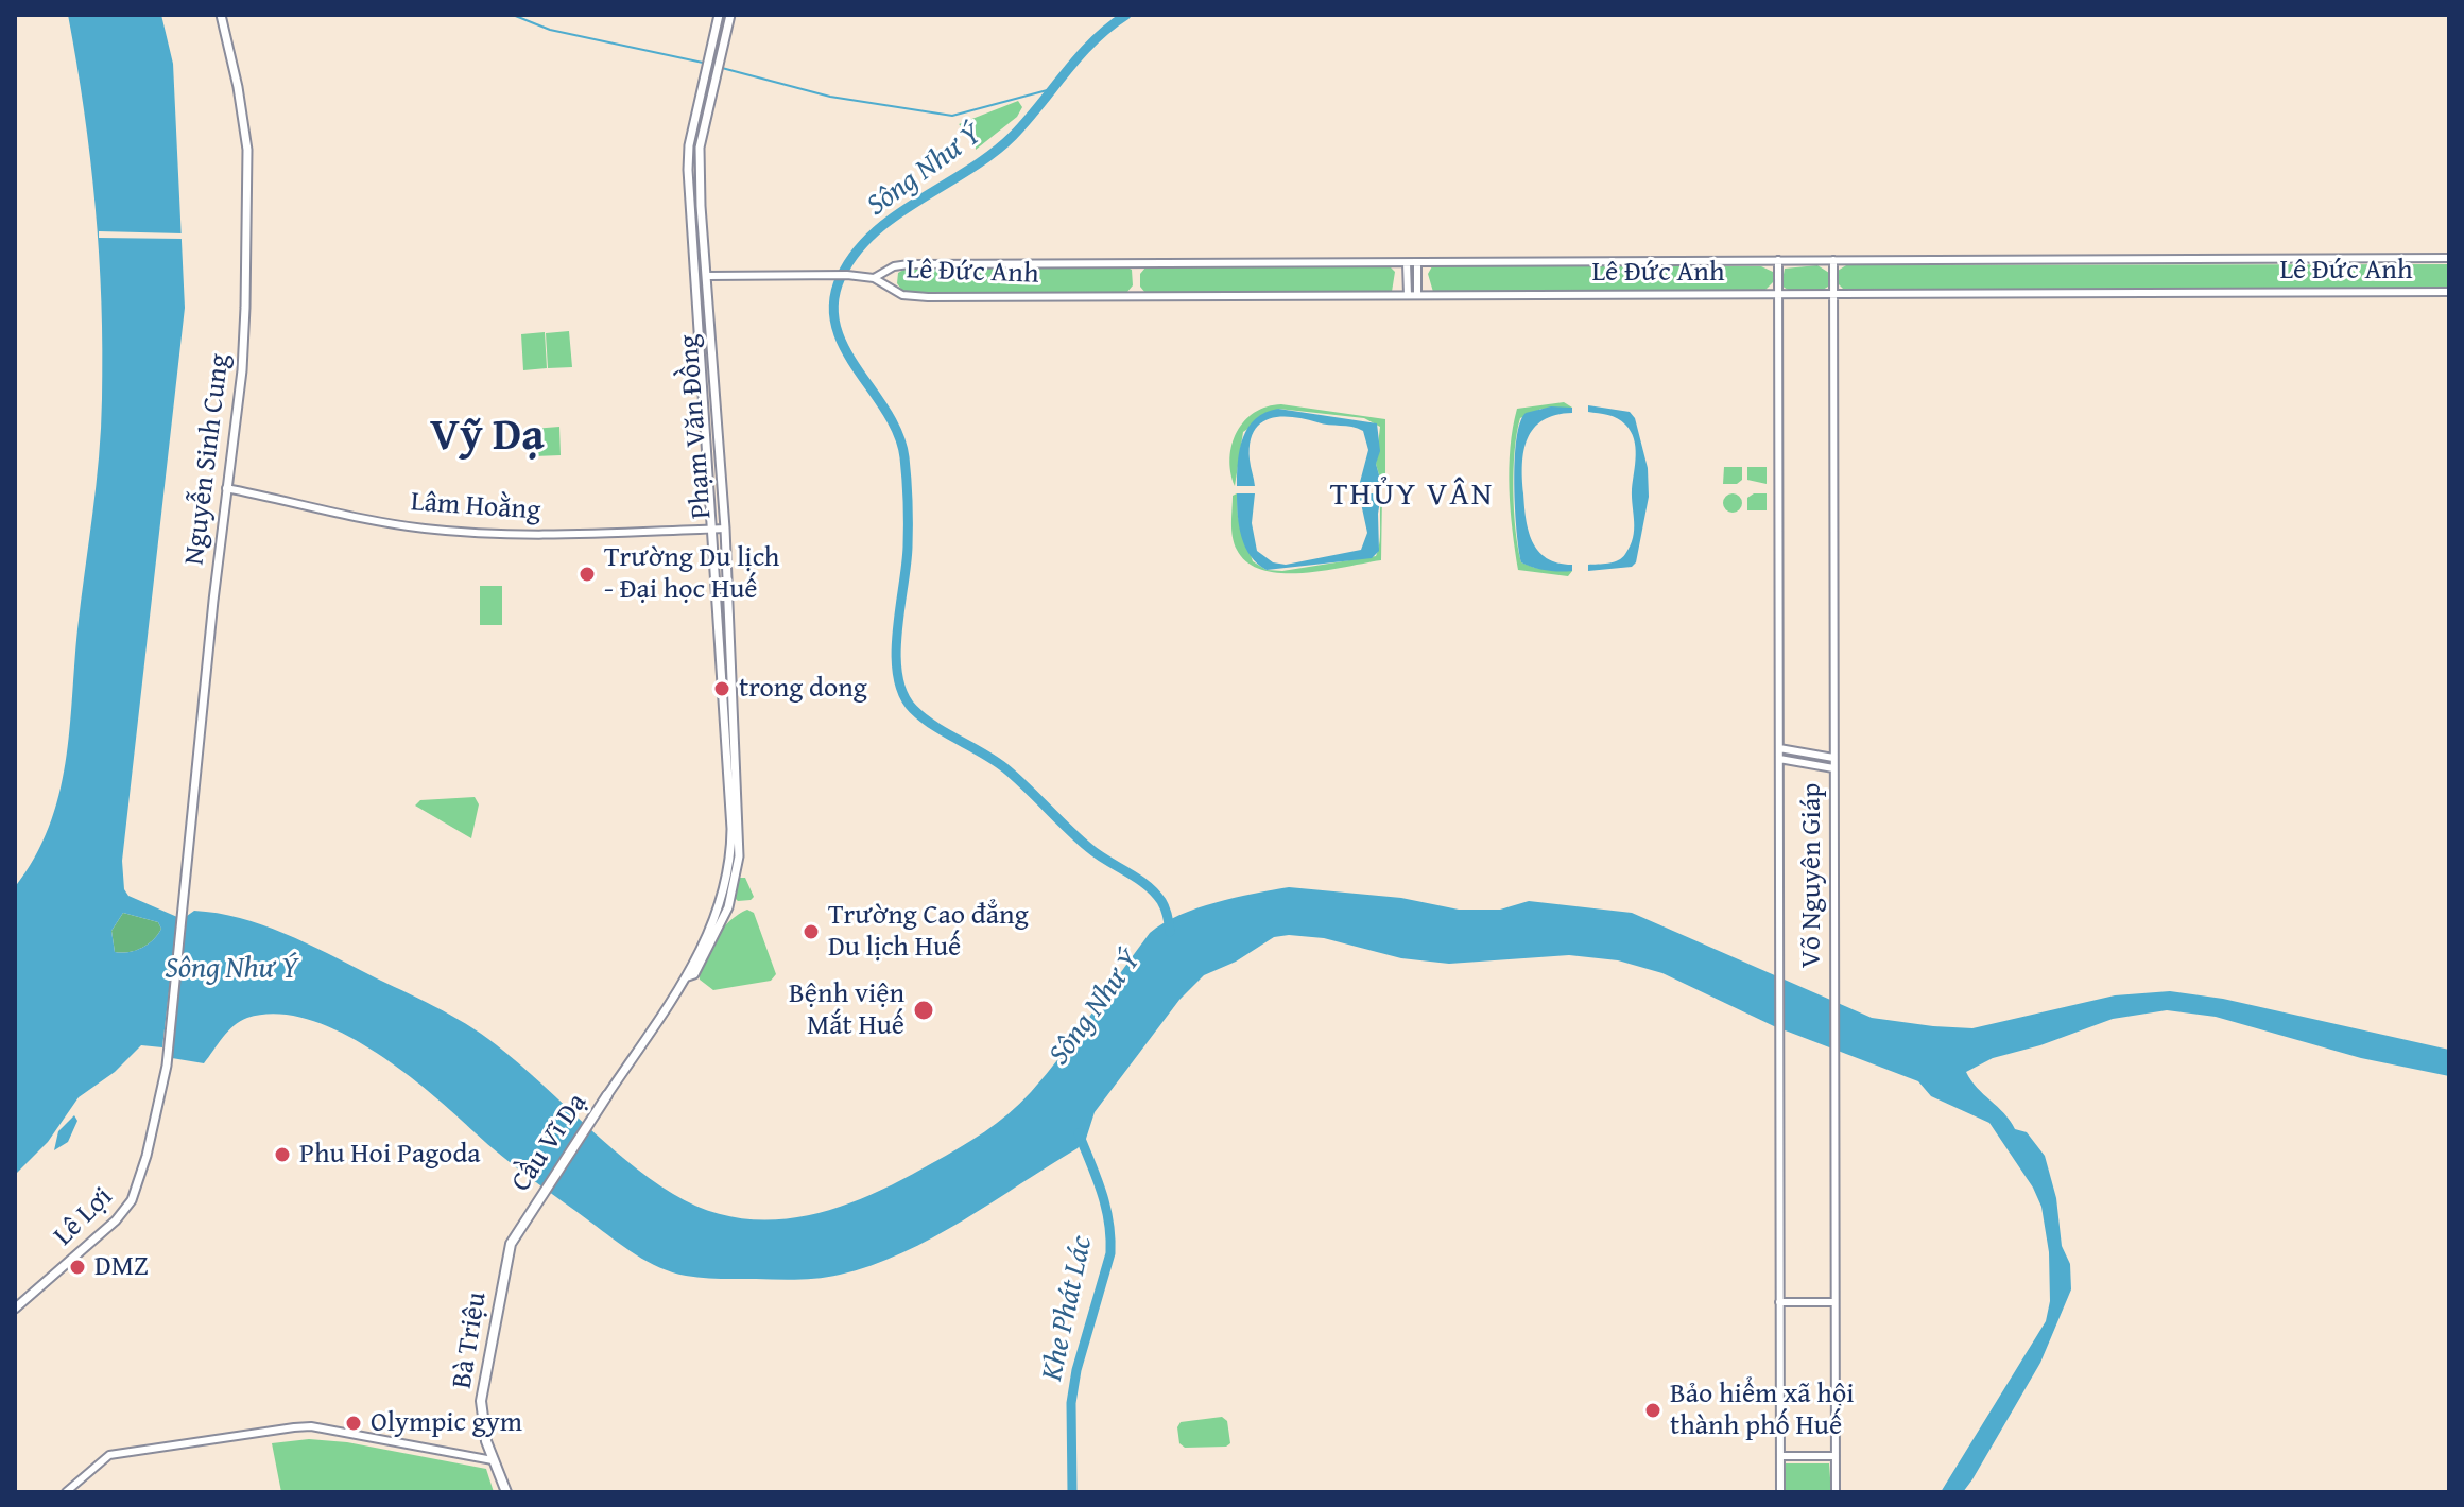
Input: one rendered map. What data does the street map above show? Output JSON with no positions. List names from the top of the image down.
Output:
{
  "streets": {
    "highway": ["Cầu Vĩ Dạ", "Bà Triệu"],
    "main road": ["Phạm Văn Đồng", "Nguyễn Sinh Cung", "Lê Lợi"],
    "street": ["Lê Đức Anh", "Lâm Hoằng", "Võ Nguyên Giáp"]
  },
  "crossings": [
    ["Lê Đức Anh", "Phạm Văn Đồng"],
    ["Lê Đức Anh", "Võ Nguyên Giáp"],
    ["Phạm Văn Đồng", "Lâm Hoằng"],
    ["Phạm Văn Đồng", "Cầu Vĩ Dạ"],
    ["Nguyễn Sinh Cung", "Lâm Hoằng"],
    ["Nguyễn Sinh Cung", "Lê Lợi"],
    ["Cầu Vĩ Dạ", "Bà Triệu"]
  ],
  "districts": ["Vỹ Dạ", "THỦY VÂN"],
  "water": ["Sông Như Ý", "Khe Phát Lác"],
  "places": [
    "Trường Du lịch - Đại học Huế",
    "trong dong",
    "Trường Cao đẳng Du lịch Huế",
    "Bệnh viện Mắt Huế",
    "Phu Hoi Pagoda",
    "DMZ",
    "Bảo hiểm xã hội thành phố Huế",
    "Olympic gym"
  ]
}
